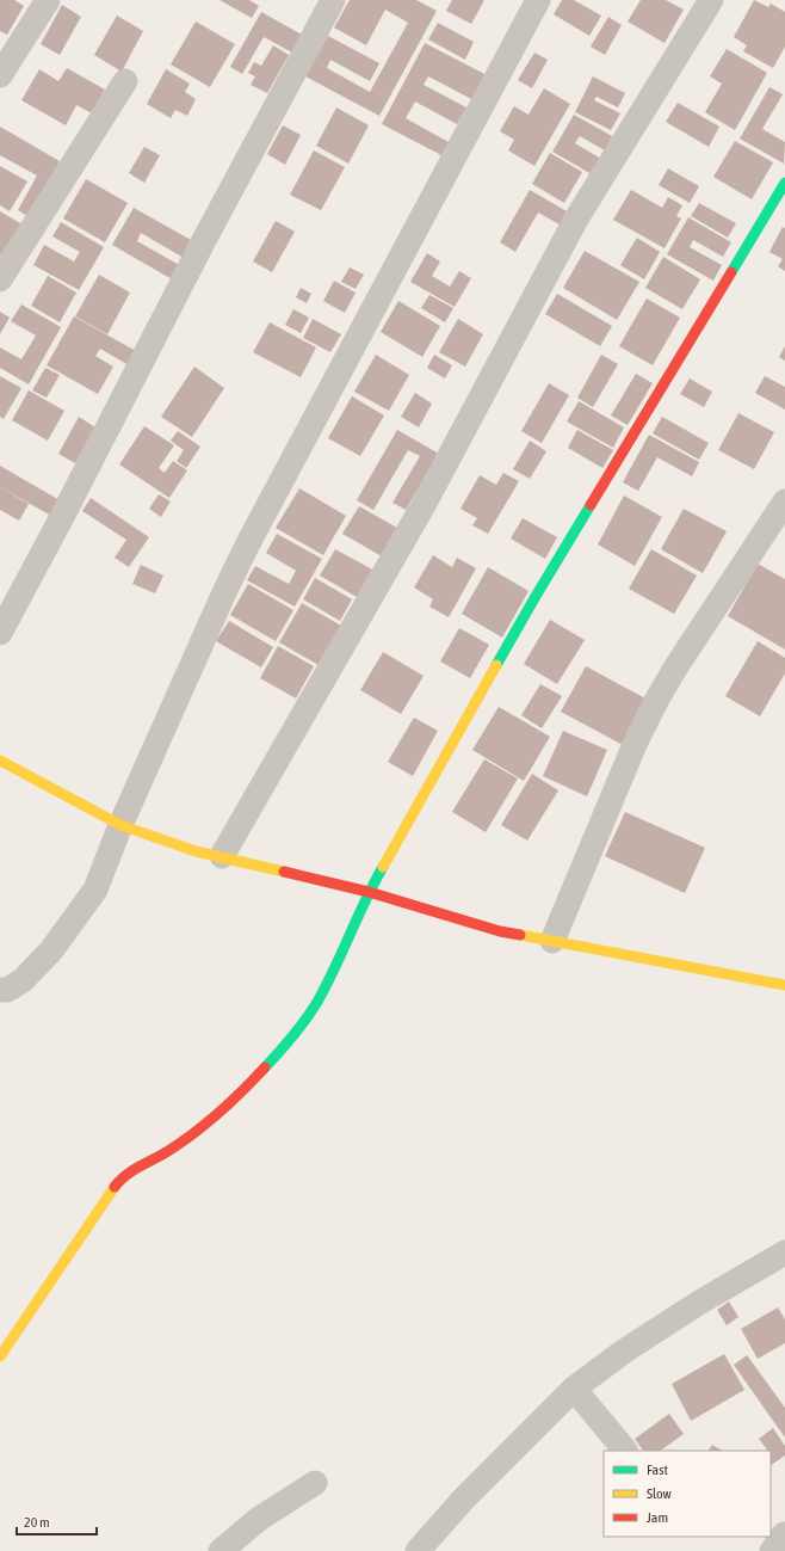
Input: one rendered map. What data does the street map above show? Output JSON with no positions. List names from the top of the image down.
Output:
{
  "legend": ["Fast", "Slow", "Jam"],
  "scale_bar": "20 m"
}
